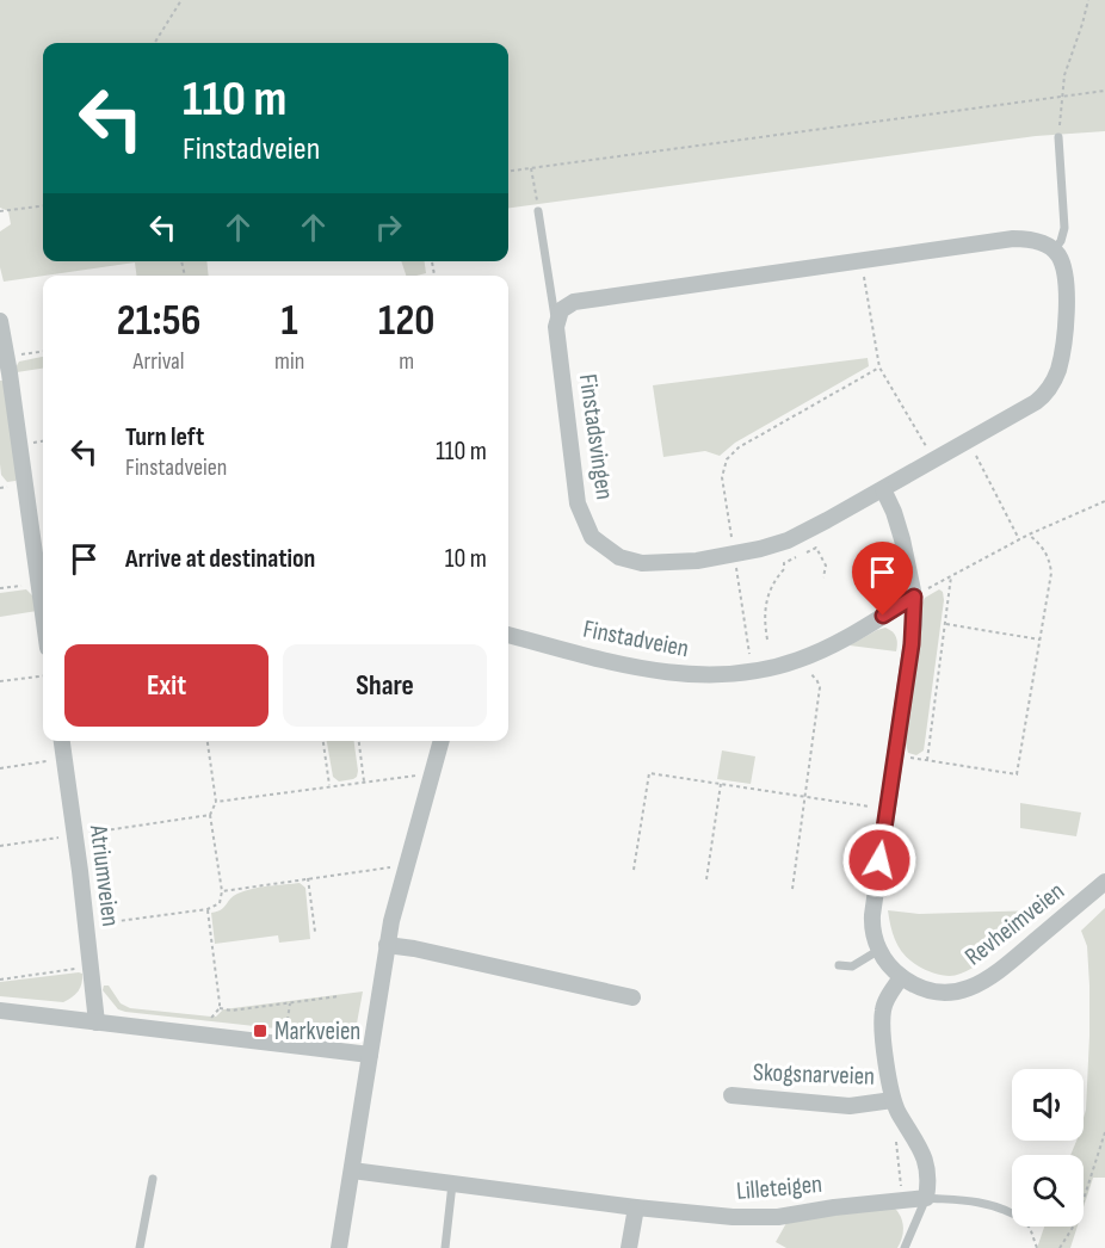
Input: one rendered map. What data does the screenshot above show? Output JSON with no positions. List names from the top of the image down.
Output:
{
  "streets": {
    "street": [
      "Finstadsvingen",
      "Finstadveien",
      "Atriumveien",
      "Revheimveien",
      "Skogsnarveien",
      "Lilleteigen"
    ]
  },
  "crossings": [
    ["Revheimveien", "Skogsnarveien"],
    ["Skogsnarveien", "Lilleteigen"]
  ],
  "places": {
    "transit": ["Markveien"]
  },
  "page": {
    "turn": ["110 m", "Finstadveien"],
    "eta": [
      "21:56",
      "Arrival",
      "1",
      "min",
      "120",
      "m"
    ],
    "list": [
      {
        "name": "Turn left",
        "note": "Finstadveien",
        "value": "110 m"
      },
      {
        "name": "Arrive at destination",
        "value": "10 m"
      }
    ],
    "buttons": ["Exit", "Share"]
  }
}
